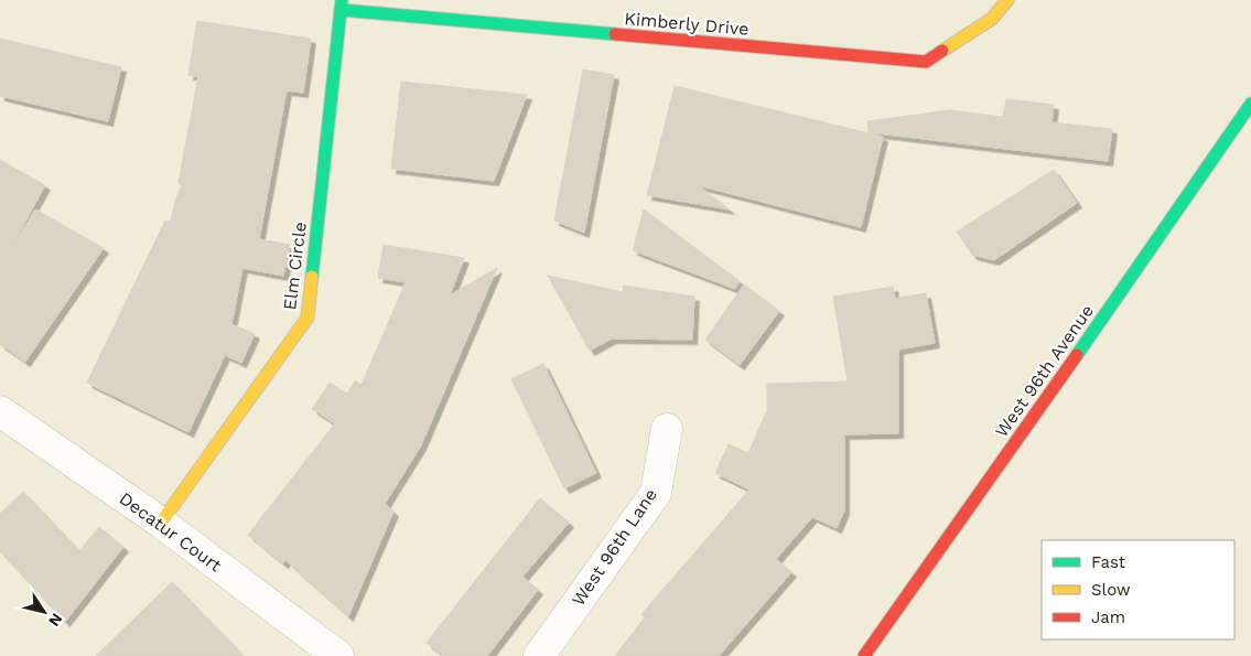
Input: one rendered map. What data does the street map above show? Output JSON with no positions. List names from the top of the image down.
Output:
{
  "streets": {
    "street": [
      "Kimberly Drive",
      "Elm Circle",
      "West 96th Avenue",
      "Decatur Court",
      "West 96th Lane"
    ]
  },
  "crossings": [
    ["Kimberly Drive", "Elm Circle"],
    ["Elm Circle", "Decatur Court"]
  ],
  "legend": ["Fast", "Slow", "Jam"],
  "north": "bottom right"
}
